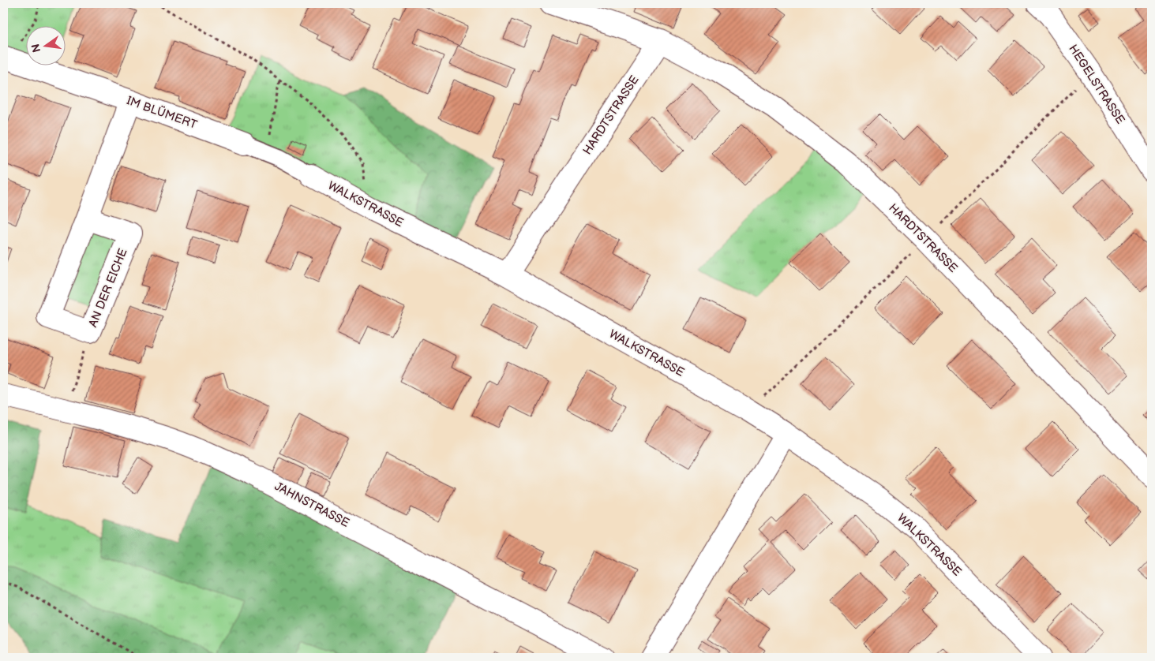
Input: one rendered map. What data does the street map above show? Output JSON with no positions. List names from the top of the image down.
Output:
{
  "streets": {
    "street": [
      "HEGELSTRASSE",
      "IM BLÜMERT",
      "HARDTSTRASSE",
      "WALKSTRASSE",
      "AN DER EICHE",
      "JAHNSTRASSE"
    ]
  },
  "crossings": [
    ["IM BLÜMERT", "WALKSTRASSE"],
    ["IM BLÜMERT", "AN DER EICHE"],
    ["HARDTSTRASSE", "WALKSTRASSE"]
  ],
  "north": "left"
}
